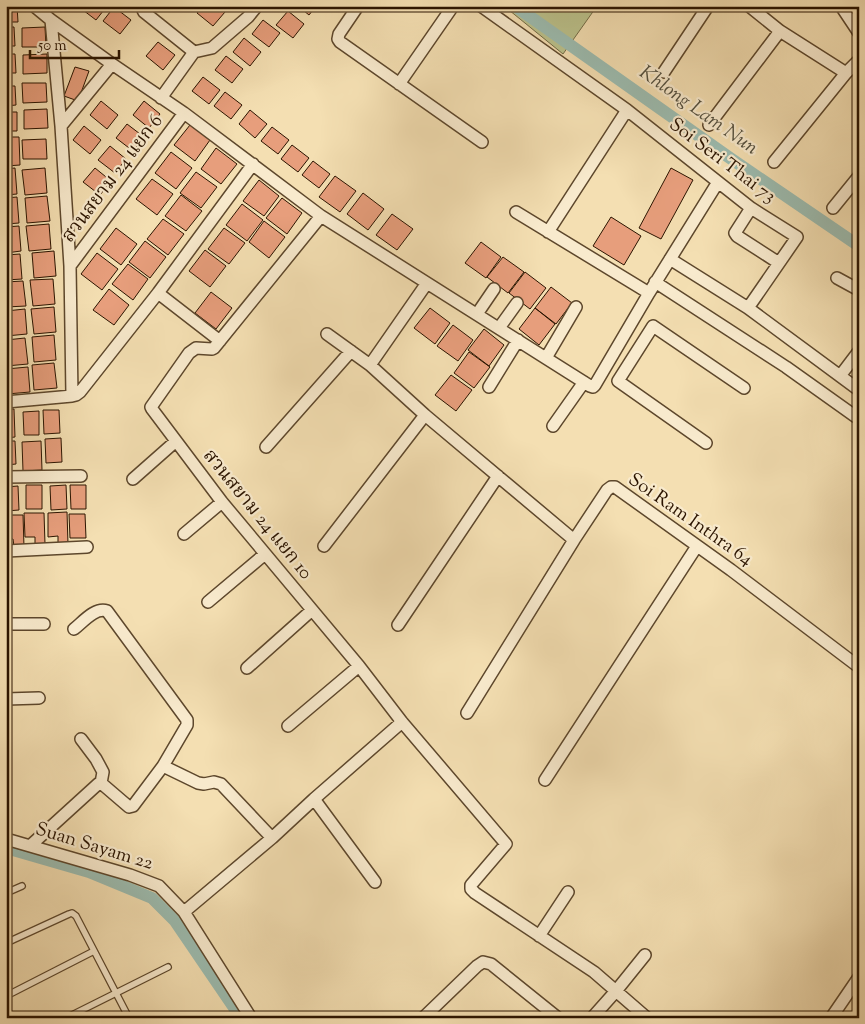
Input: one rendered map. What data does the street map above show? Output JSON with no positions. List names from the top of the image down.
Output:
{
  "streets": {
    "street": [
      "Soi Seri Thai 73",
      "สวนสยาม 24 แยก 6",
      "สวนสยาม 24 แยก 10",
      "Soi Ram Inthra 64",
      "Suan Sayam 22"
    ]
  },
  "water": ["Khlong Lam Nun"],
  "scale_bar": "50 m"
}
